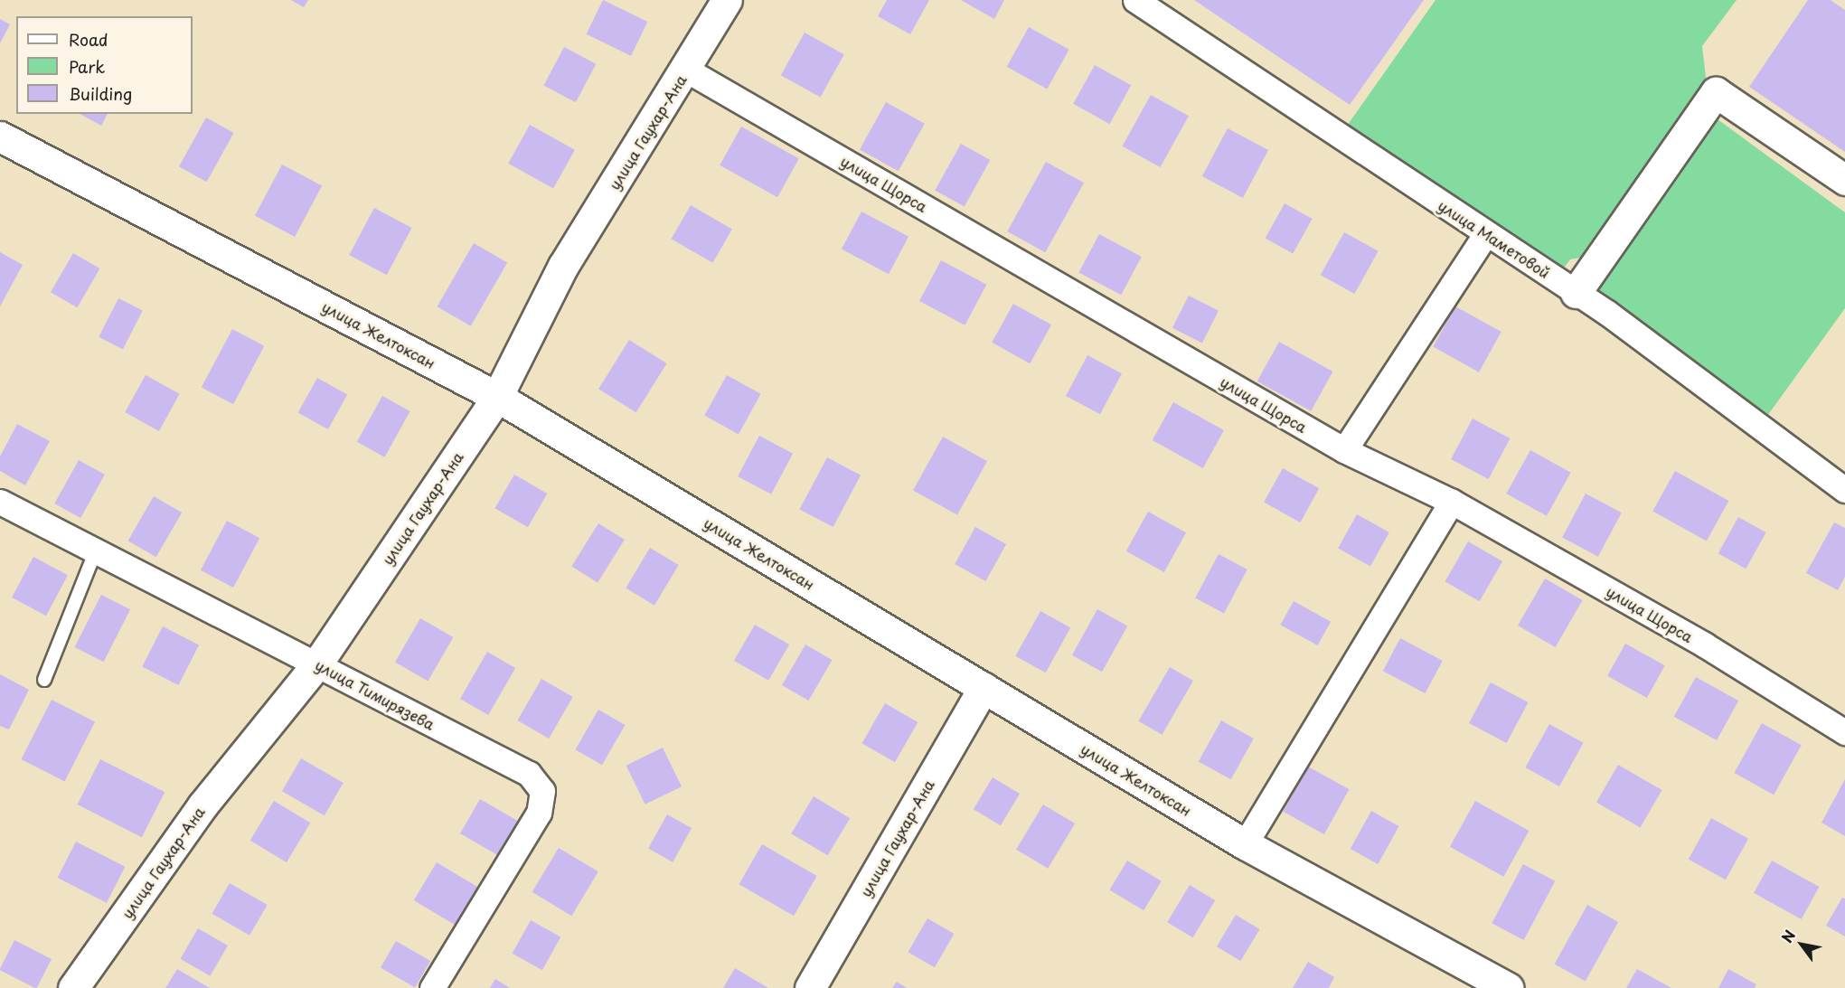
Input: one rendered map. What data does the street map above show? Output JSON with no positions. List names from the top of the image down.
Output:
{
  "streets": {
    "street": [
      "улица Гаухар-Ана",
      "улица Щорса",
      "улица Маметовой",
      "улица Желтоксан",
      "улица Тимирязева"
    ]
  },
  "crossings": [
    ["улица Гаухар-Ана", "улица Щорса"],
    ["улица Гаухар-Ана", "улица Желтоксан"],
    ["улица Гаухар-Ана", "улица Тимирязева"]
  ],
  "legend": ["Road", "Park", "Building"],
  "north": "top left"
}
